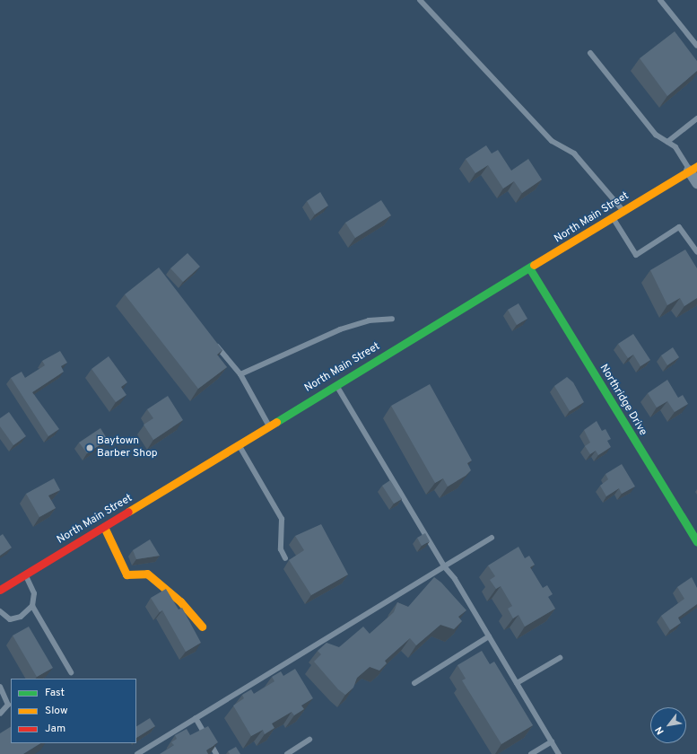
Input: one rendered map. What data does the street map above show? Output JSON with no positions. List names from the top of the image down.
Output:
{
  "streets": {
    "main road": ["North Main Street", "Northridge Drive"]
  },
  "crossings": [
    ["North Main Street", "Northridge Drive"]
  ],
  "places": ["Baytown Barber Shop"],
  "legend": ["Fast", "Slow", "Jam"],
  "north": "bottom left"
}
